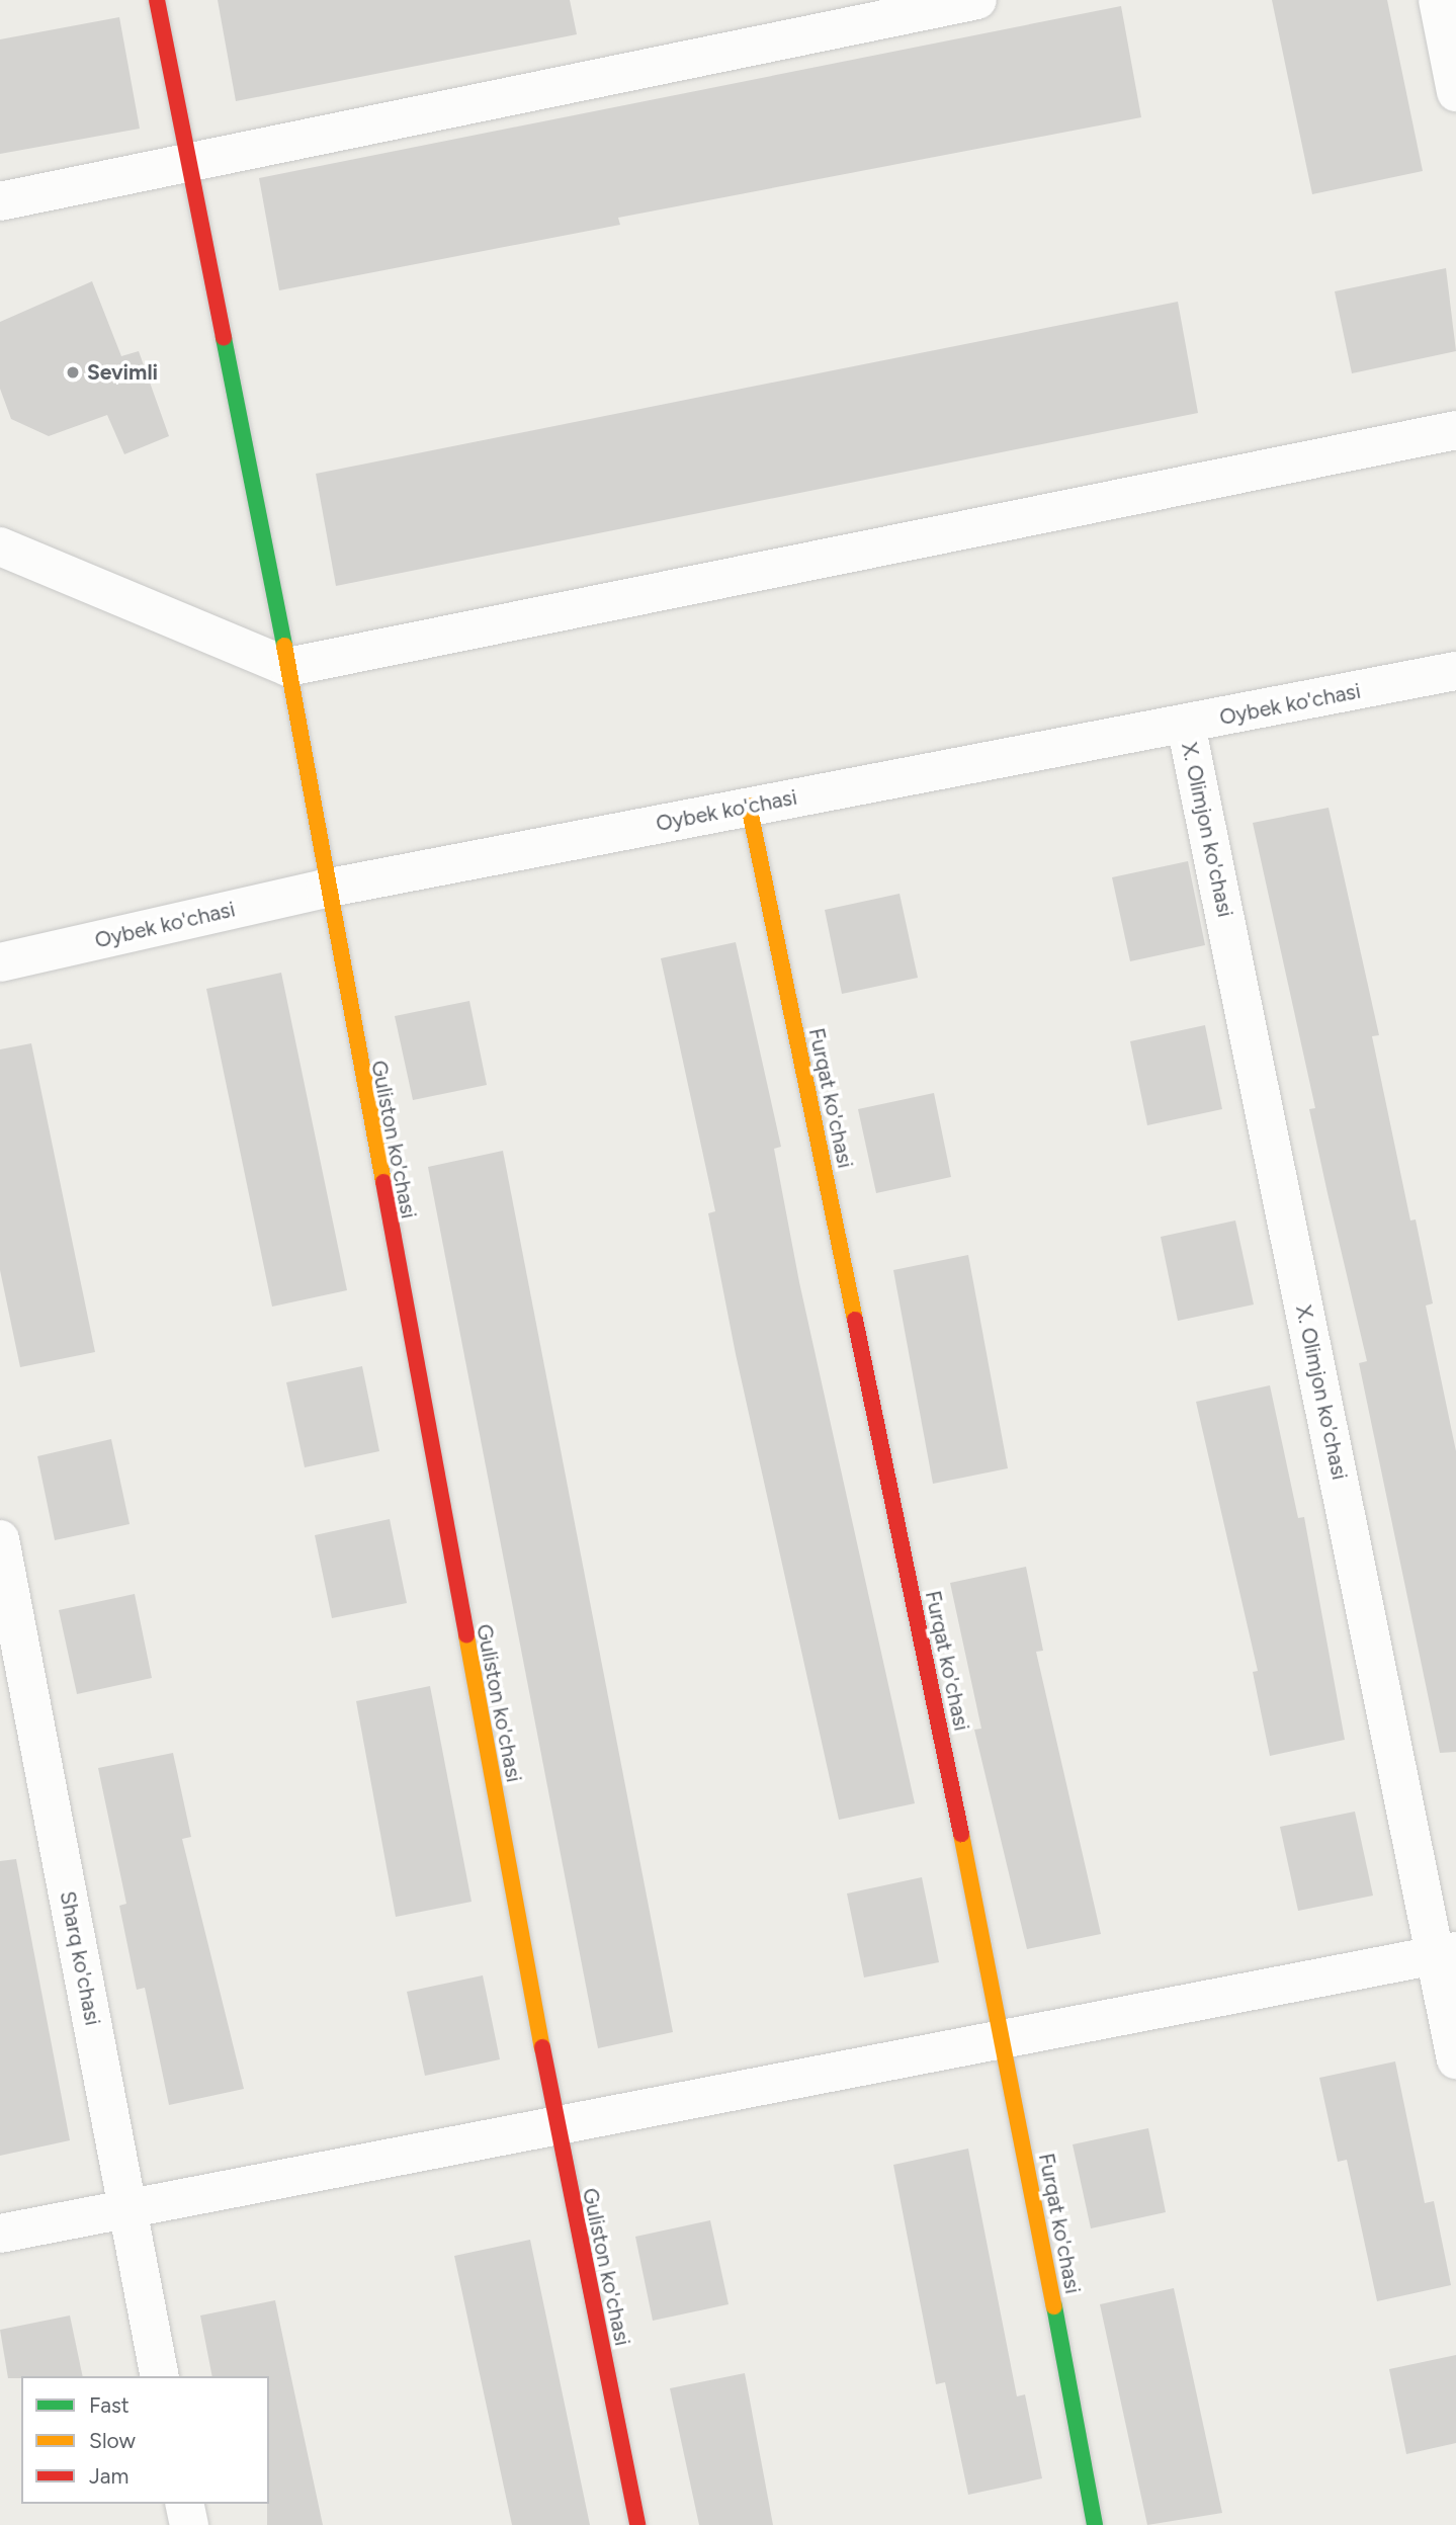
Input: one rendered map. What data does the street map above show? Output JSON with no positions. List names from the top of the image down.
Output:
{
  "streets": {
    "street": [
      "Oybek ko'chasi",
      "X. Olimjon ko'chasi",
      "Furqat ko'chasi",
      "Guliston ko'chasi",
      "Sharq ko'chasi"
    ]
  },
  "crossings": [
    ["Oybek ko'chasi", "X. Olimjon ko'chasi"],
    ["Oybek ko'chasi", "Furqat ko'chasi"],
    ["Oybek ko'chasi", "Guliston ko'chasi"]
  ],
  "places": ["Sevimli"],
  "legend": ["Fast", "Slow", "Jam"]
}
